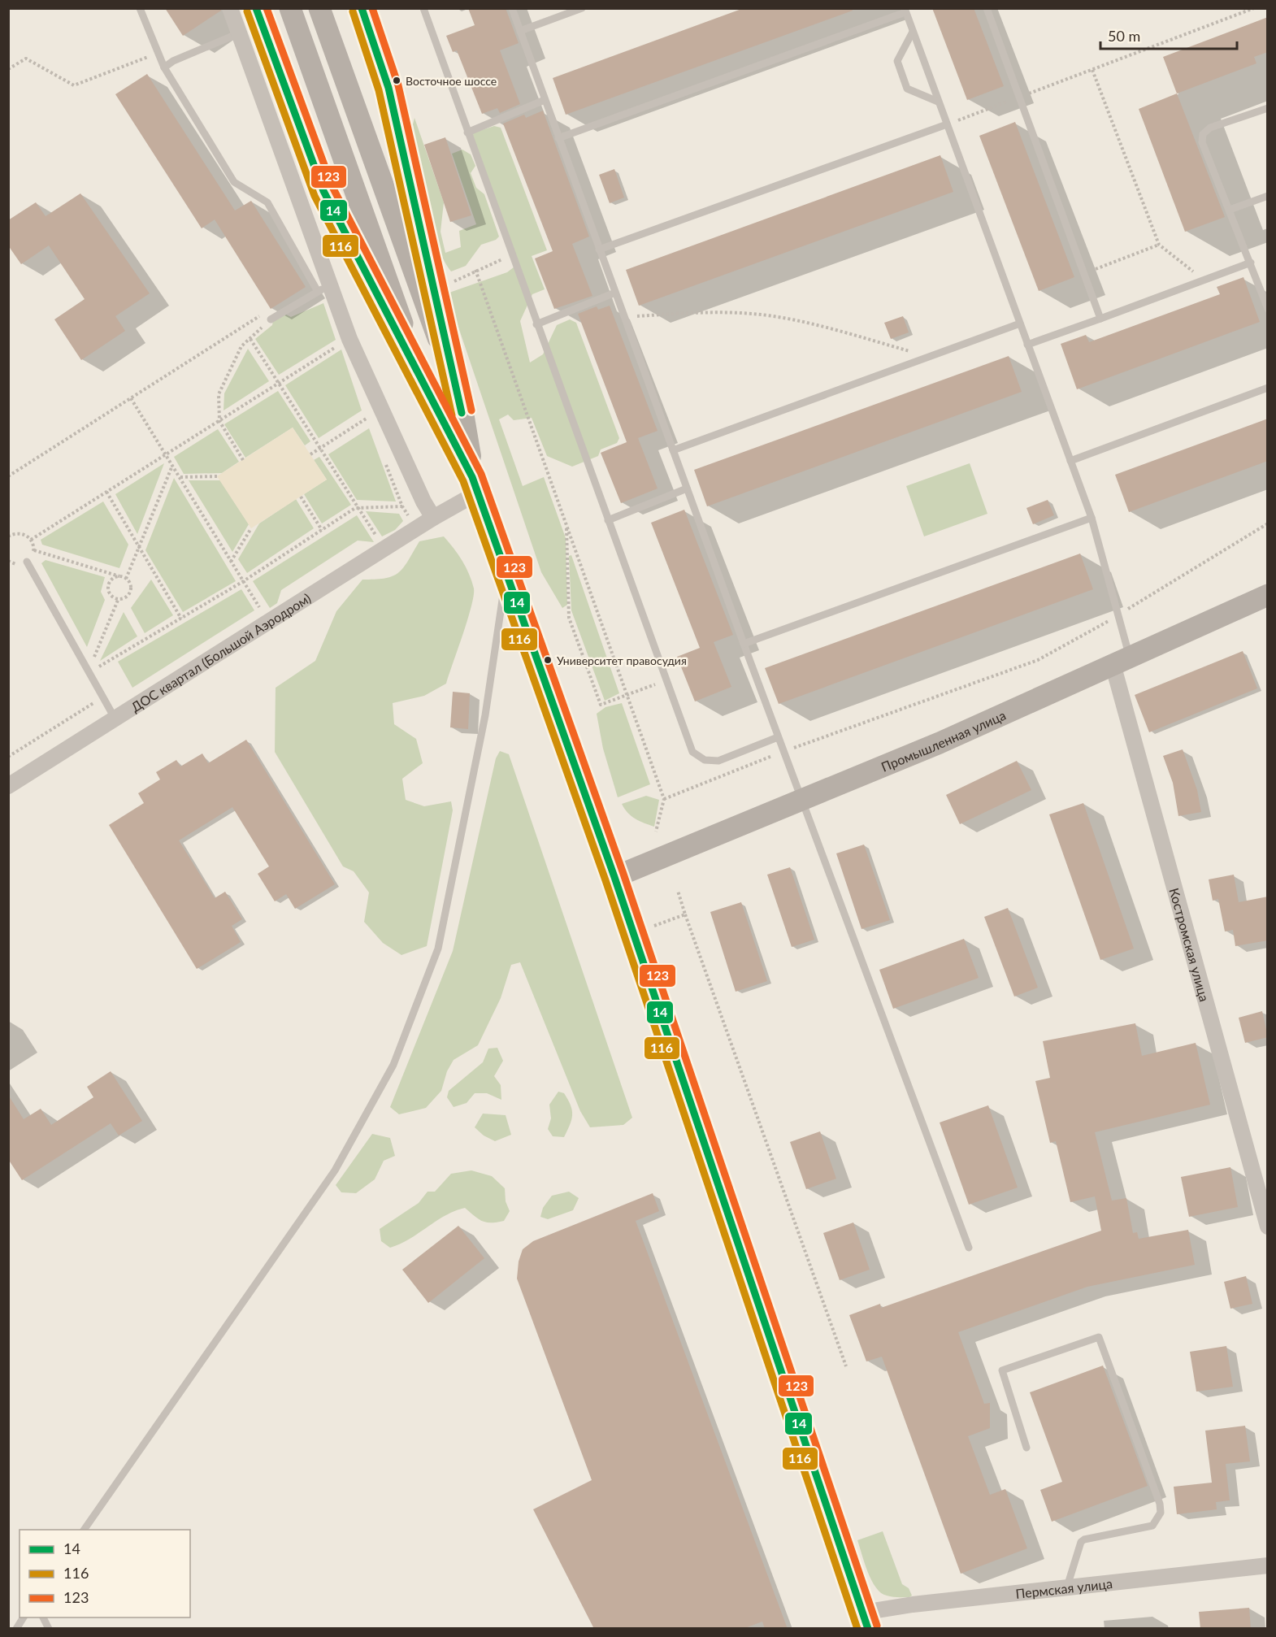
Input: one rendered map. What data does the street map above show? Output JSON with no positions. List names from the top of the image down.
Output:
{
  "streets": {
    "main road": ["Промышленная улица"],
    "street": ["ДОС квартал (Большой Аэродром)", "Костромская улица", "Пермская улица"]
  },
  "crossings": [
    ["Промышленная улица", "Костромская улица"]
  ],
  "places": ["Восточное шоссе", "Университет правосудия"],
  "lines": ["transit line 14", "transit line 123", "transit line 116"],
  "legend": ["14", "116", "123"],
  "scale_bar": "50 m"
}
